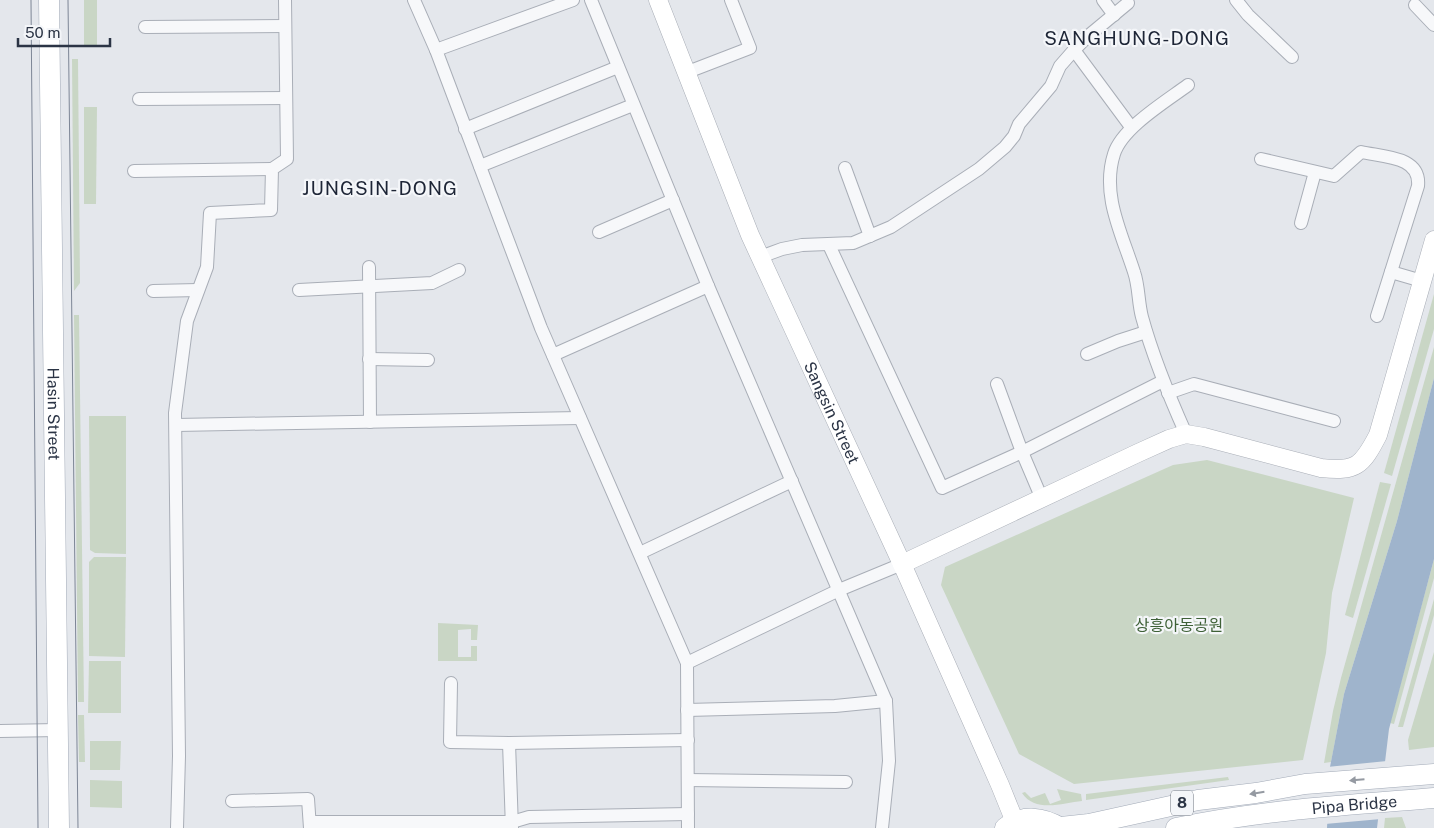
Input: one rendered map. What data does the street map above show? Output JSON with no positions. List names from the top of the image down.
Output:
{
  "streets": {
    "main road": [
      "Sangsin Street",
      "Hasin Street",
      "8",
      "Pipa Bridge"
    ]
  },
  "districts": ["SANGHUNG-DONG", "JUNGSIN-DONG"],
  "parks": ["상흥아동공원"],
  "scale_bar": "50 m"
}
